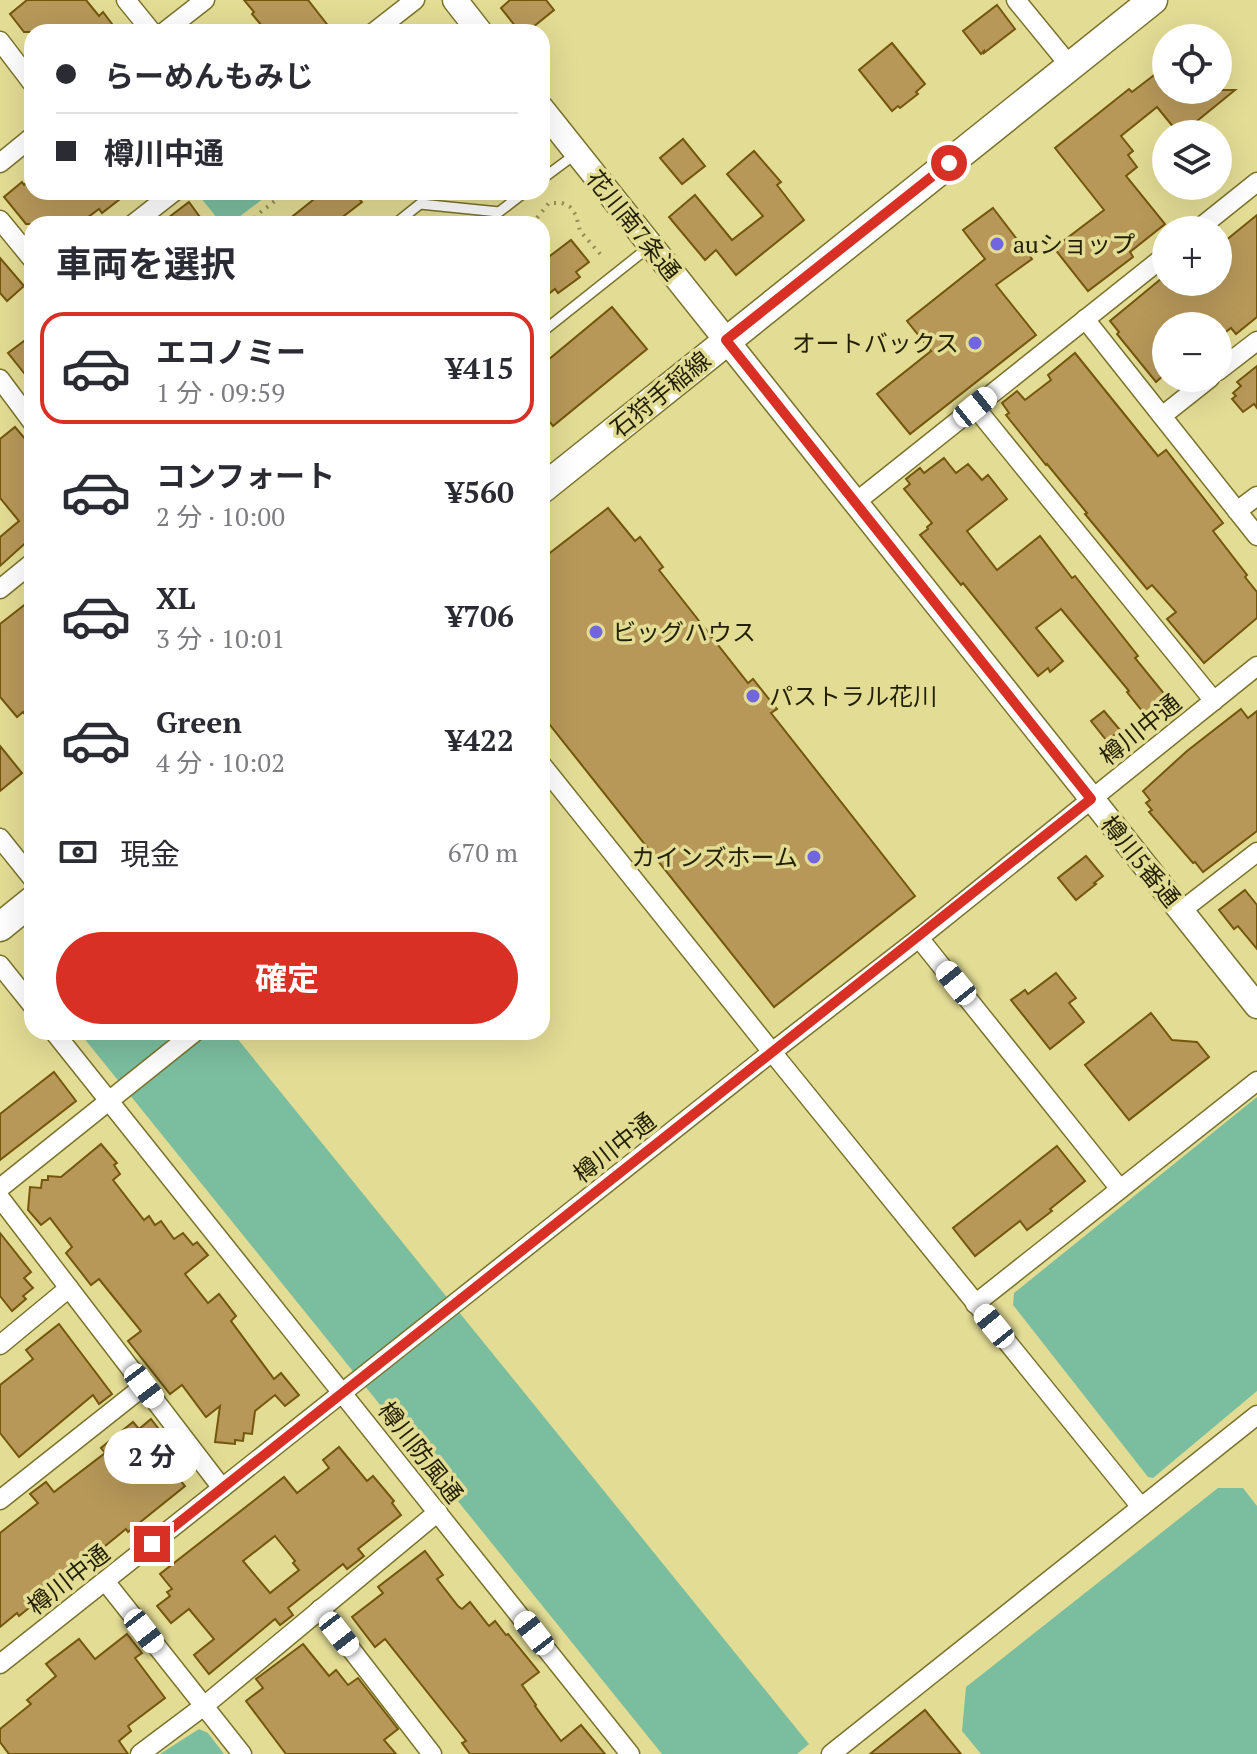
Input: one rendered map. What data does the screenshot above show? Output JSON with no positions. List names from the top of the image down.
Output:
{
  "streets": {
    "main road": ["石狩手稲線"],
    "street": [
      "花川南7条通",
      "樽川中通",
      "樽川5番通",
      "樽川防風通"
    ]
  },
  "crossings": [
    ["花川南7条通", "石狩手稲線"],
    ["花川南7条通", "樽川5番通"],
    ["石狩手稲線", "樽川5番通"],
    ["樽川中通", "樽川5番通"],
    ["樽川中通", "樽川防風通"]
  ],
  "places": [
    "auショップ",
    "オートバックス",
    "ビッグハウス",
    "パストラル花川",
    "カインズホーム"
  ],
  "page": {
    "map_buttons": ["+", "−"],
    "banner": ["らーめんもみじ", "樽川中通"],
    "heading": "車両を選択",
    "list": [
      {
        "name": "エコノミー",
        "note": "1 分 · 09:59",
        "value": "¥415"
      },
      {
        "name": "コンフォート",
        "note": "2 分 · 10:00",
        "value": "¥560"
      },
      {
        "name": "XL",
        "note": "3 分 · 10:01",
        "value": "¥706"
      },
      {
        "name": "Green",
        "note": "4 分 · 10:02",
        "value": "¥422"
      }
    ],
    "pay": ["現金", "670 m"],
    "buttons": "確定",
    "bubble": "2 分"
  }
}
